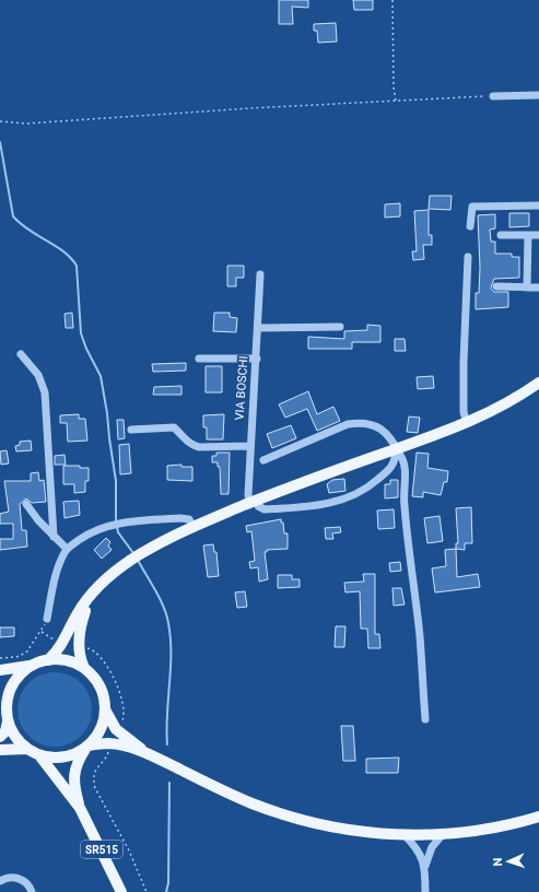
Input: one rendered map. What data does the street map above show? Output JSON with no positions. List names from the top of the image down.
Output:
{
  "streets": {
    "main road": ["SR515"],
    "street": ["VIA BOSCHI"]
  },
  "north": "left"
}
